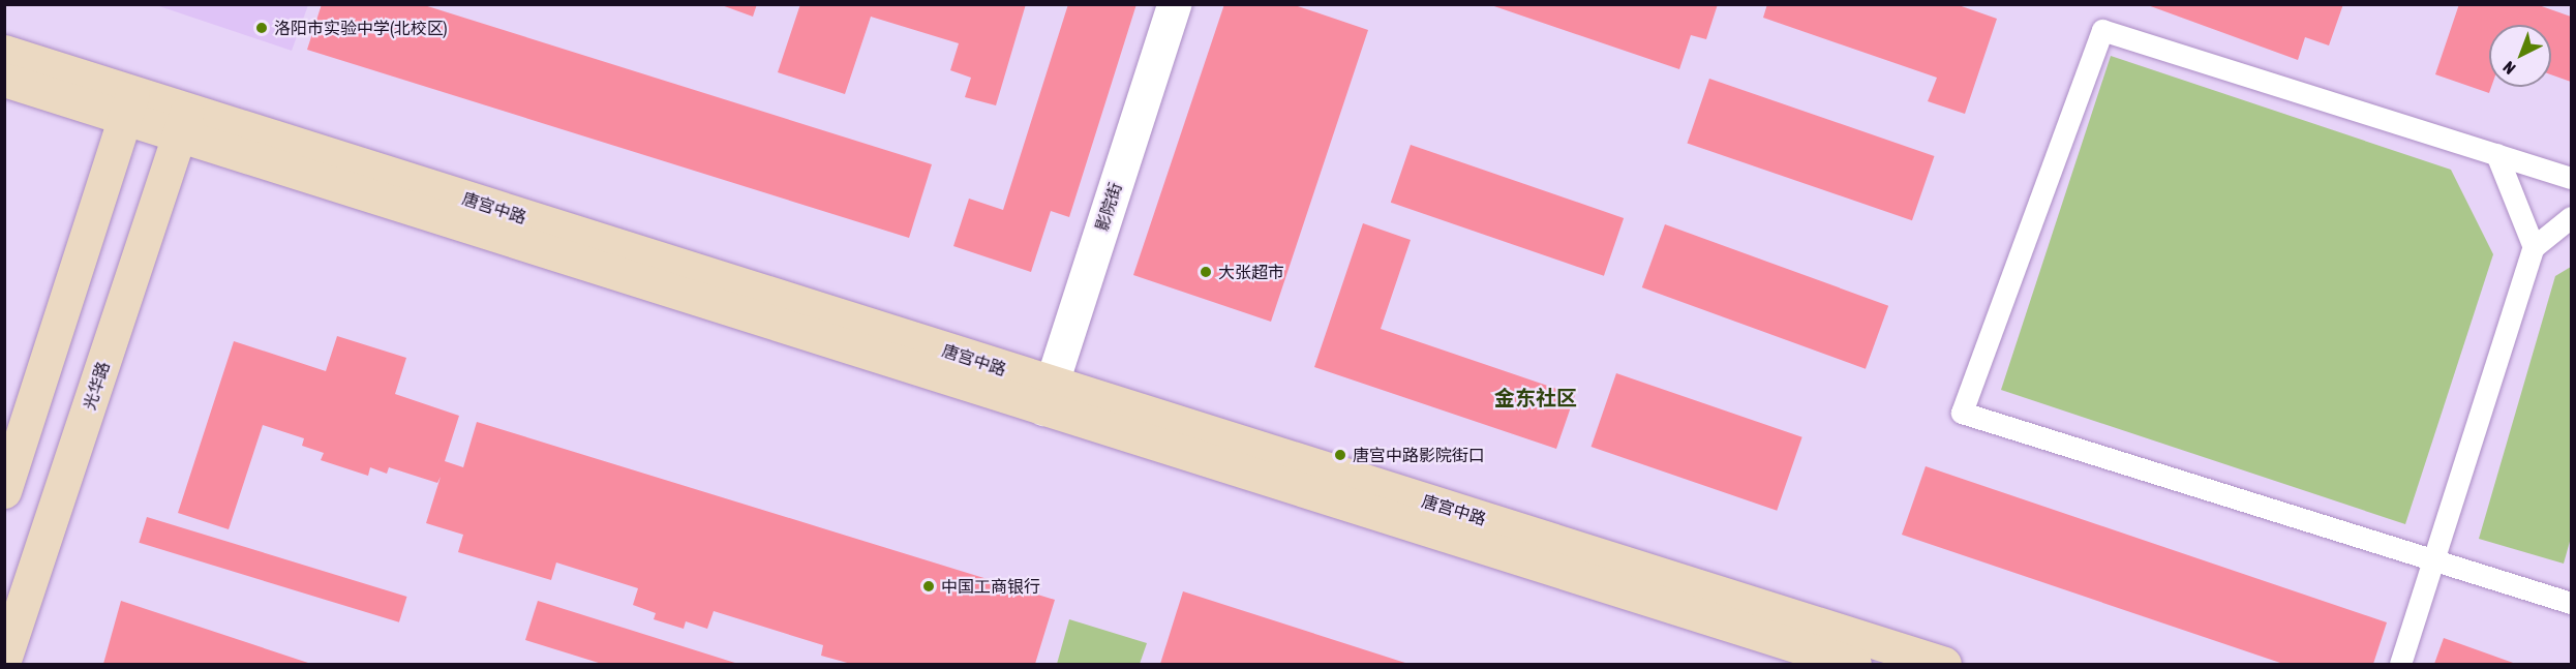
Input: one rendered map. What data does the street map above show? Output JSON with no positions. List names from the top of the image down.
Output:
{
  "streets": {
    "main road": ["唐宫中路", "光华路"],
    "street": ["影院街"]
  },
  "crossings": [
    ["影院街", "唐宫中路"],
    ["唐宫中路", "光华路"]
  ],
  "districts": ["金东社区"],
  "places": [
    "洛阳市实验中学(北校区)",
    "大张超市",
    "唐宫中路影院街口",
    "中国工商银行"
  ],
  "north": "bottom left"
}
